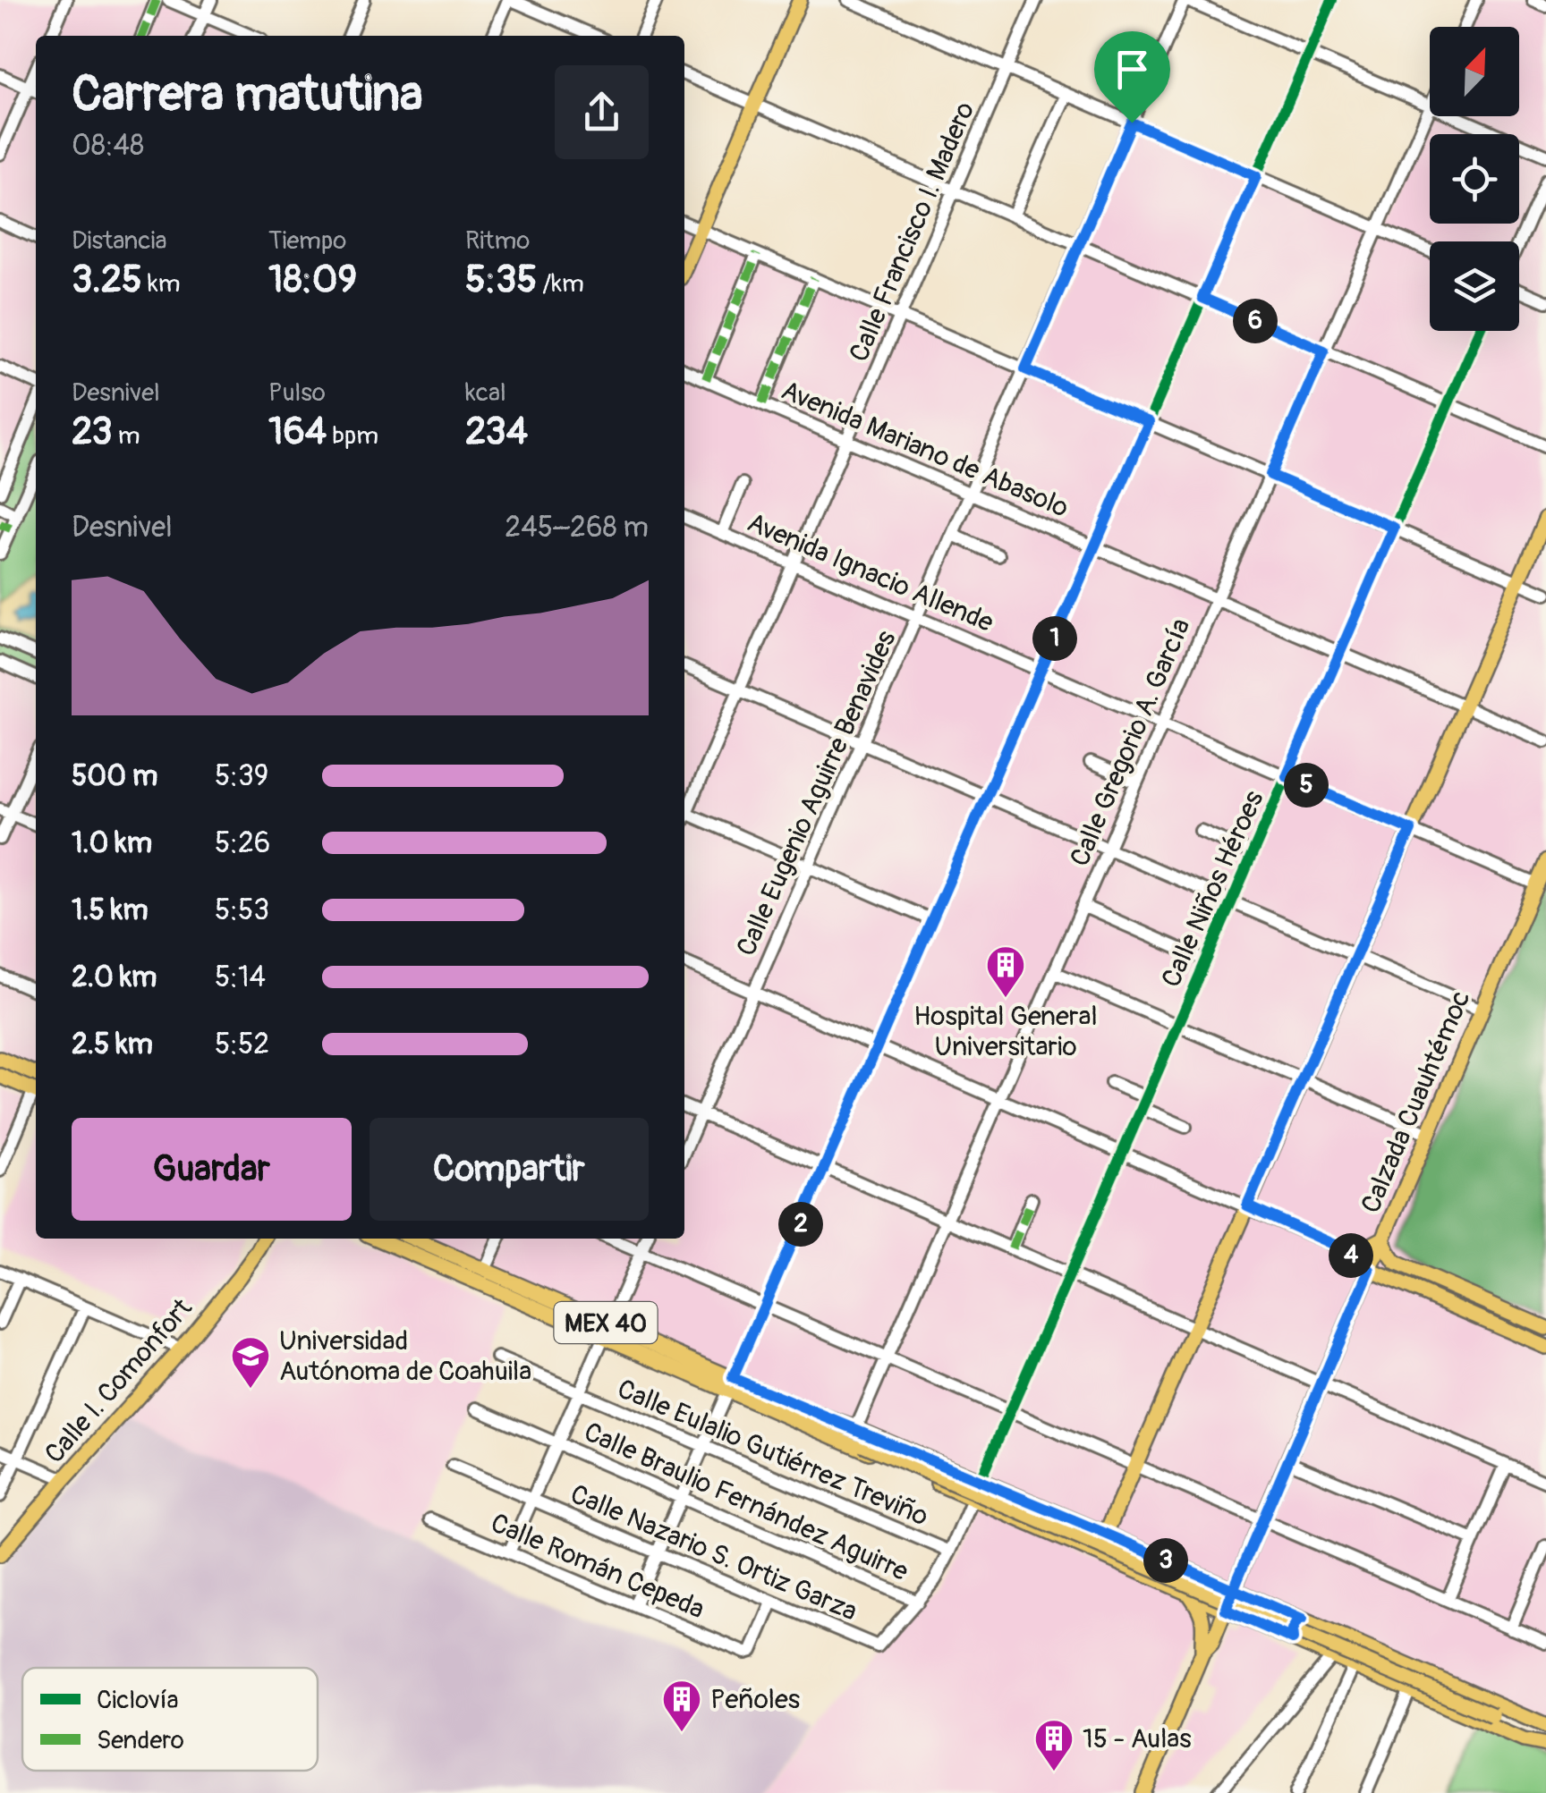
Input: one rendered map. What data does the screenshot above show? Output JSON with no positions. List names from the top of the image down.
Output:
{
  "streets": {
    "main road": ["Calzada Cuauhtémoc", "MEX 40", "Calle I. Comonfort"],
    "street": [
      "Calle Francisco I. Madero",
      "Avenida Mariano de Abasolo",
      "Avenida Ignacio Allende",
      "Calle Gregorio A. García",
      "Calle Eugenio Aguirre Benavides",
      "Calle Niños Héroes",
      "Calle Eulalio Gutiérrez Treviño",
      "Calle Braulio Fernández Aguirre",
      "Calle Nazario S. Ortiz Garza",
      "Calle Román Cepeda"
    ]
  },
  "crossings": [
    ["Calle Francisco I. Madero", "Avenida Mariano de Abasolo"],
    ["Calle Francisco I. Madero", "Avenida Ignacio Allende"],
    ["Avenida Mariano de Abasolo", "Calle Gregorio A. García"],
    ["Avenida Mariano de Abasolo", "Calle Eugenio Aguirre Benavides"],
    ["Avenida Mariano de Abasolo", "Calle Niños Héroes"],
    ["Avenida Ignacio Allende", "Calle Gregorio A. García"],
    ["Avenida Ignacio Allende", "Calle Eugenio Aguirre Benavides"],
    ["Avenida Ignacio Allende", "Calle Niños Héroes"],
    ["Avenida Ignacio Allende", "Calzada Cuauhtémoc"],
    ["Calzada Cuauhtémoc", "MEX 40"],
    ["Calle Braulio Fernández Aguirre", "Calle Nazario S. Ortiz Garza"],
    ["Calle Nazario S. Ortiz Garza", "Calle Román Cepeda"]
  ],
  "places": {
    "building": ["Hospital General Universitario", "Peñoles", "15 - Aulas"],
    "school or university": ["Universidad Autónoma de Coahuila"]
  },
  "legend": ["Ciclovía", "Sendero"],
  "north": "top right",
  "page": {
    "heading": ["Carrera matutina", "08:48"],
    "stats": [
      ["Distancia", "3.25 km"],
      ["Tiempo", "18:09"],
      ["Ritmo", "5:35 /km"],
      ["Desnivel", "23 m"],
      ["Pulso", "164 bpm"],
      ["kcal", "234"]
    ],
    "pins": [
      "6",
      "1",
      "5",
      "2",
      "4",
      "3"
    ],
    "chart": ["Desnivel", "245–268 m"],
    "list": [
      {
        "name": "500 m",
        "note": "5:39"
      },
      {
        "name": "1.0 km",
        "note": "5:26"
      },
      {
        "name": "1.5 km",
        "note": "5:53"
      },
      {
        "name": "2.0 km",
        "note": "5:14"
      },
      {
        "name": "2.5 km",
        "note": "5:52"
      }
    ],
    "buttons": ["Guardar", "Compartir"]
  }
}
